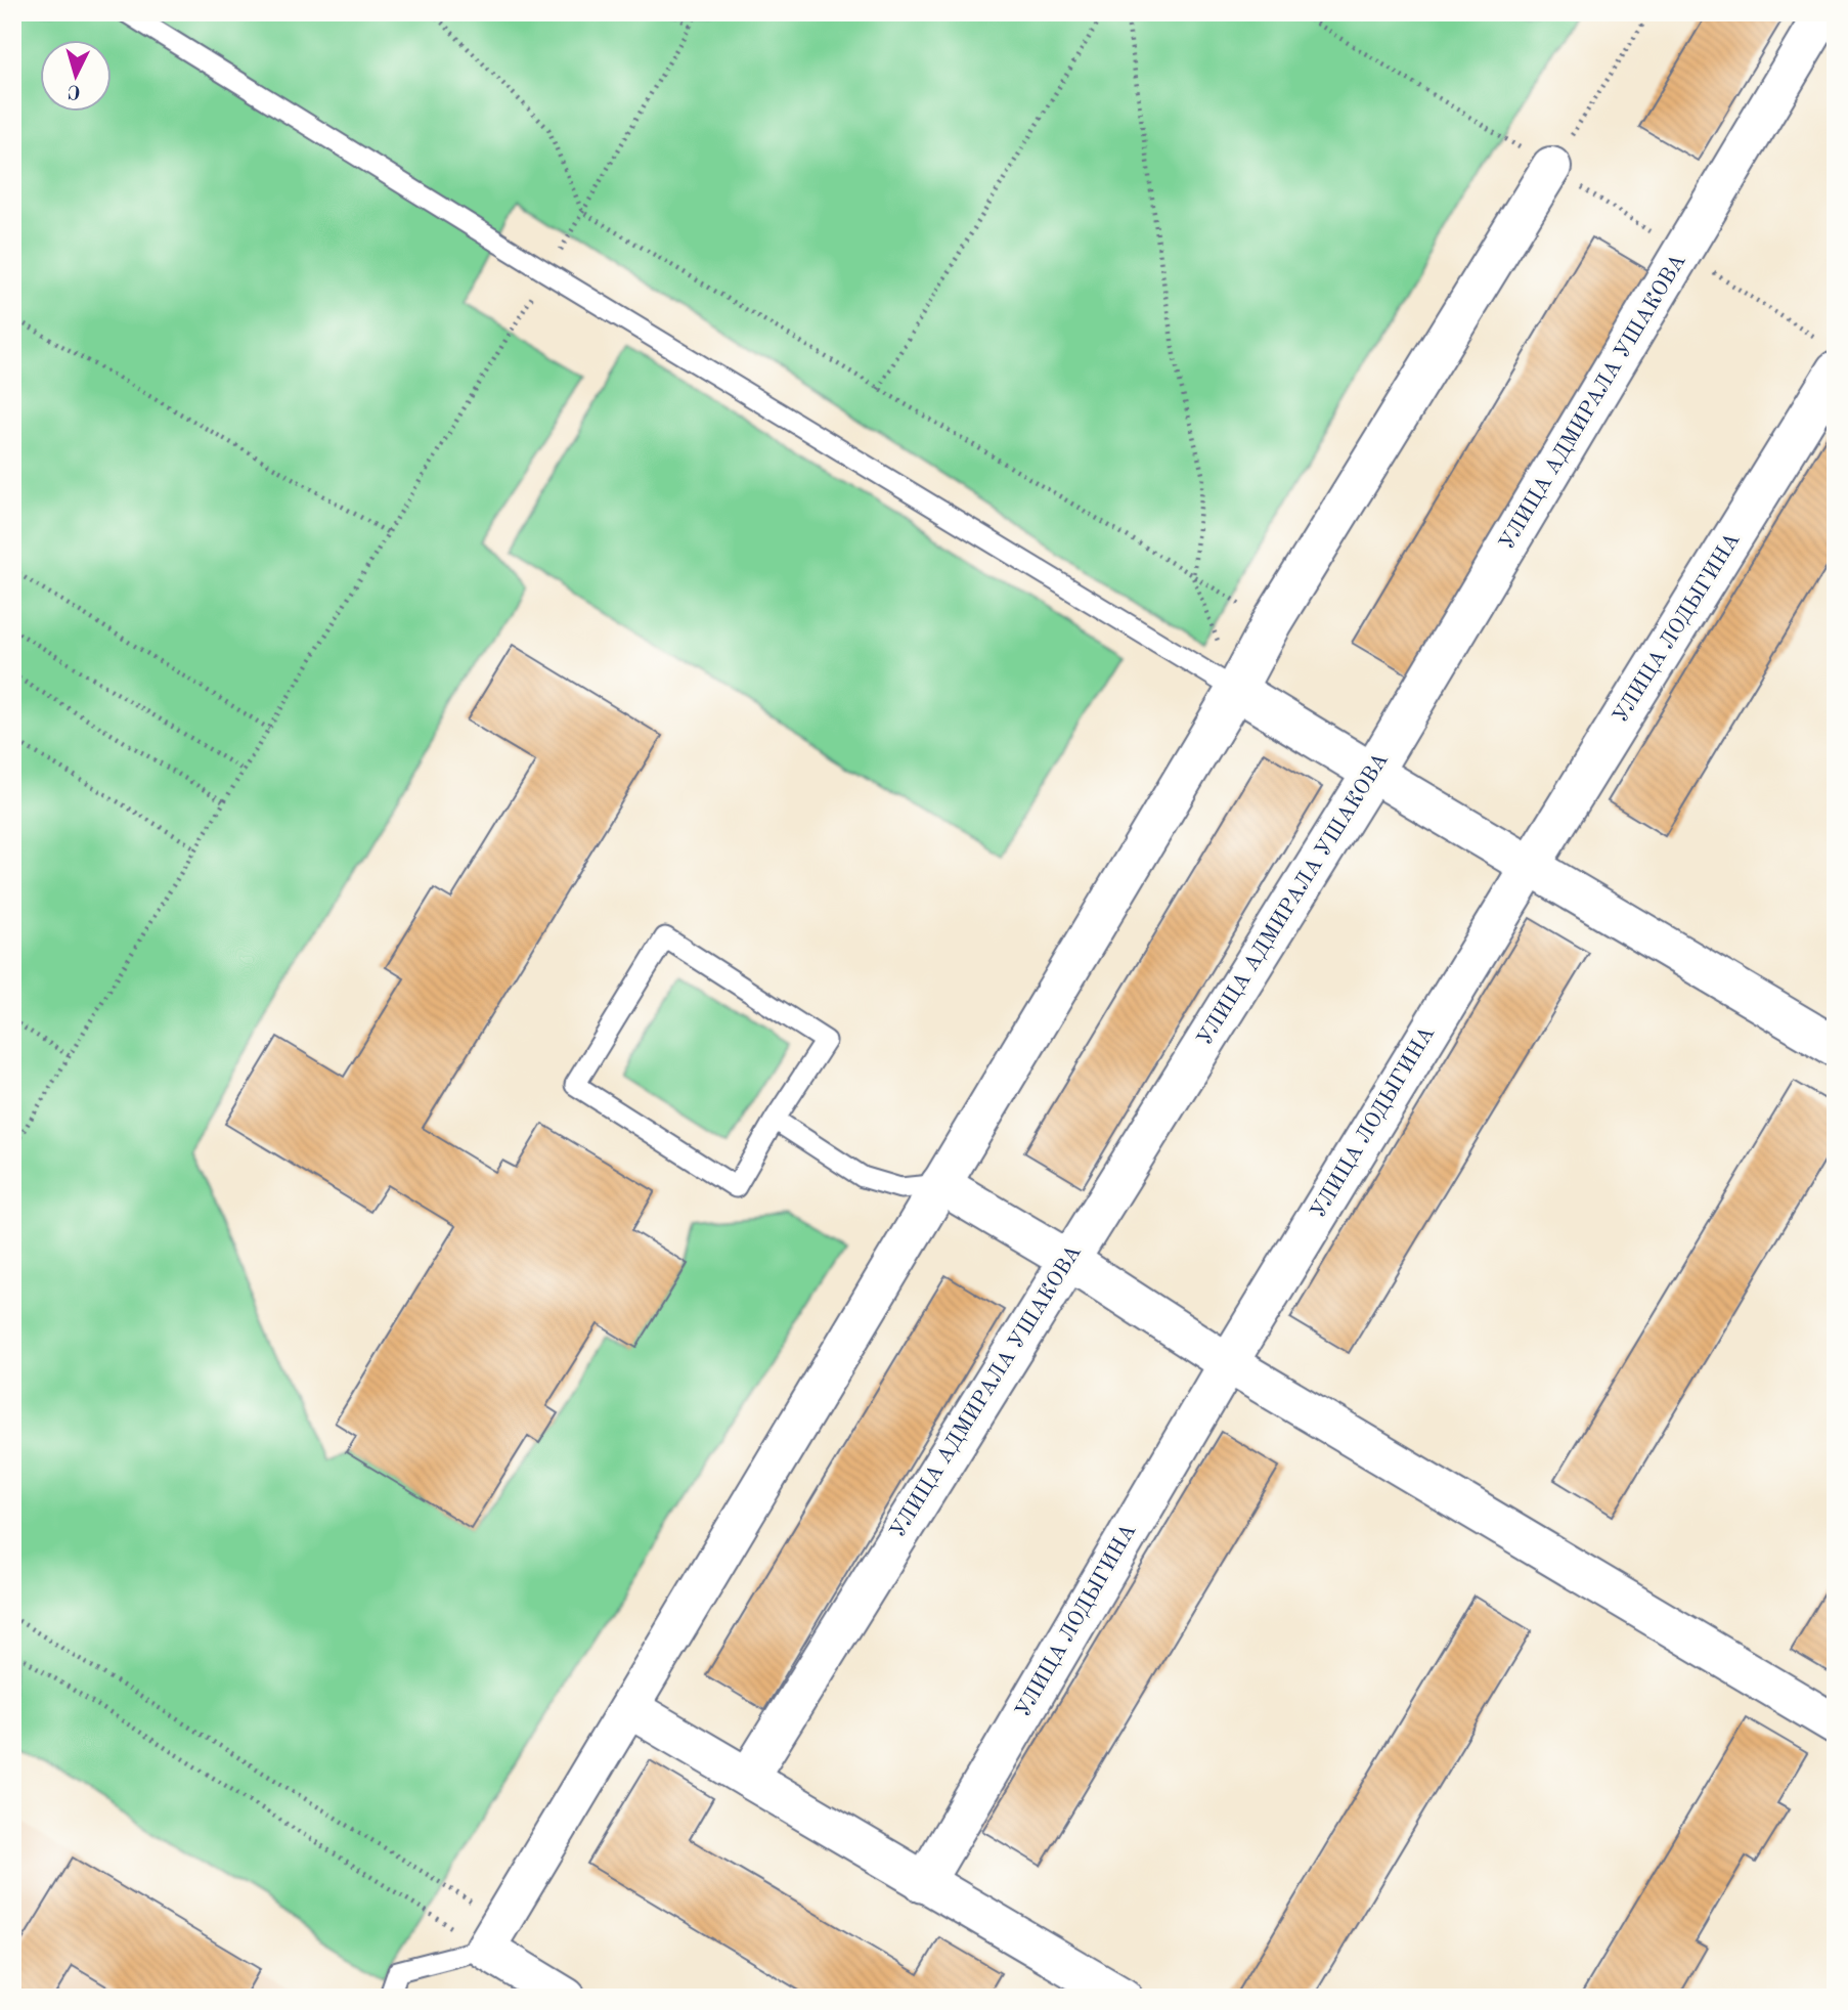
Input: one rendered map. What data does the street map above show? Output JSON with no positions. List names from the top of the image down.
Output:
{
  "streets": {
    "street": ["УЛИЦА АДМИРАЛА УШАКОВА", "УЛИЦА ЛОДЫГИНА"]
  },
  "north": "bottom"
}
